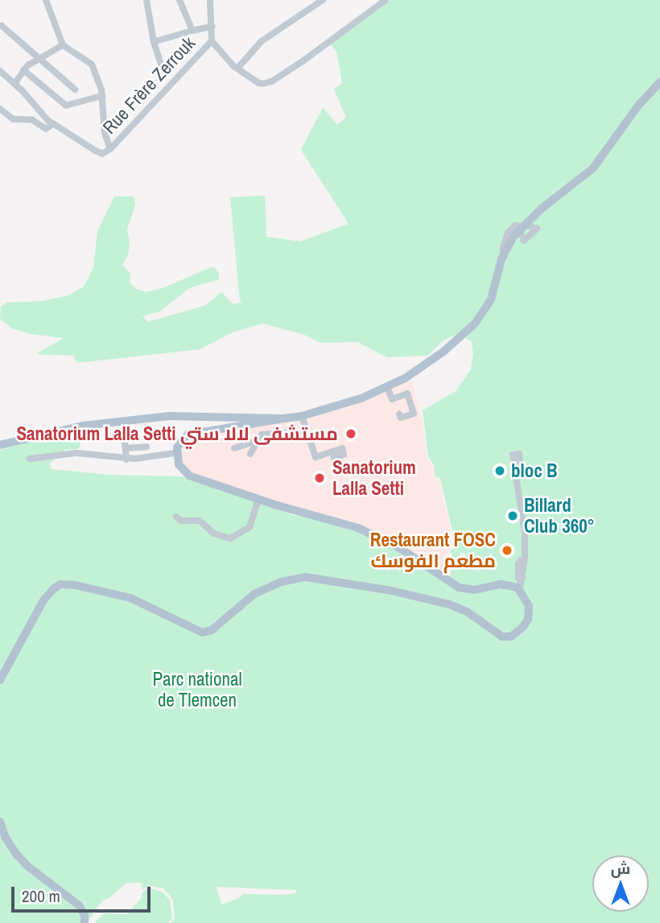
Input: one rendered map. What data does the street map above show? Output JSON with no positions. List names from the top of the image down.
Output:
{
  "streets": {
    "street": ["Rue Frère Zerrouk"]
  },
  "parks": ["Parc national de Tlemcen"],
  "places": [
    "Sanatorium Lalla Setti مستشفى لالا ستي",
    "bloc B",
    "Sanatorium Lalla Setti",
    "Billard Club 360°",
    "Restaurant FOSC مطعم الفوسك"
  ],
  "scale_bar": "200 m",
  "north": "top"
}
